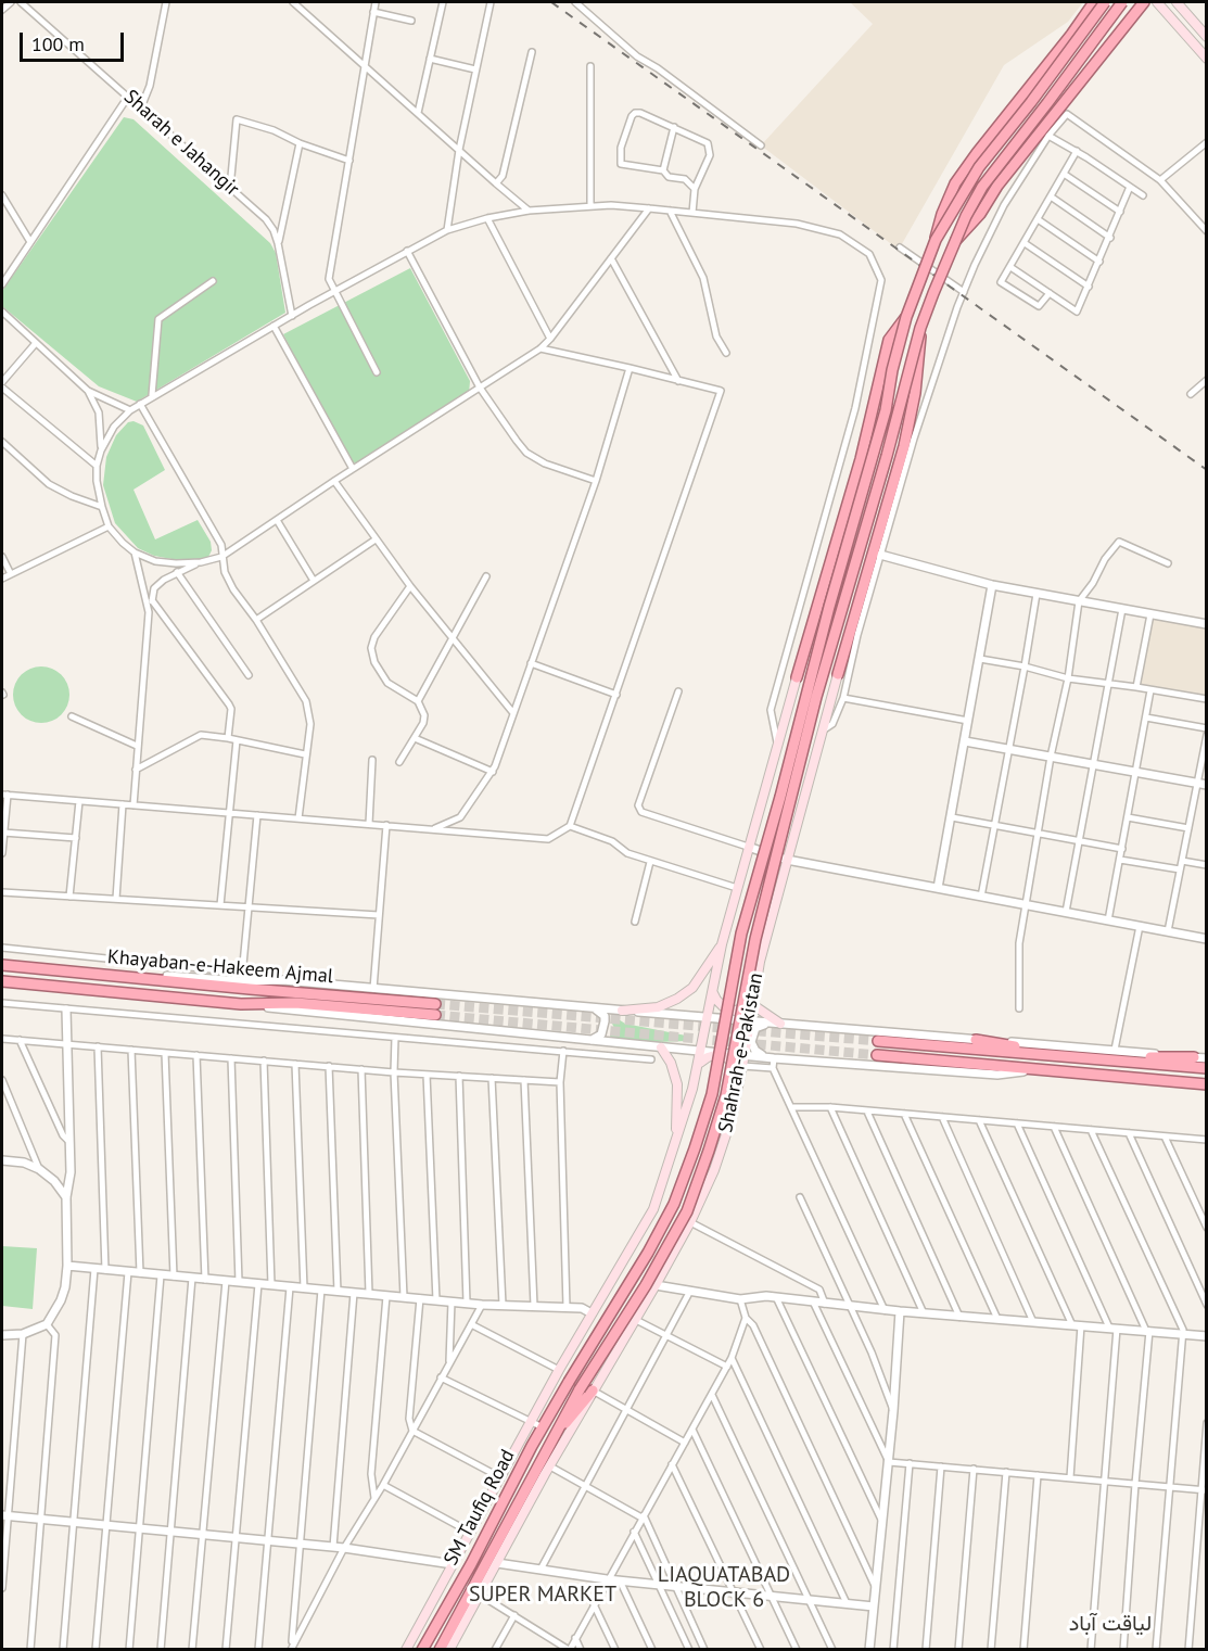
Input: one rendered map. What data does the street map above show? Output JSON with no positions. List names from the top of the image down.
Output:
{
  "streets": {
    "highway": ["Khayaban-e-Hakeem Ajmal", "SM Taufiq Road"],
    "main road": ["Shahrah-e-Pakistan"],
    "street": ["Sharah e Jahangir"]
  },
  "districts": ["LIAQUATABAD BLOCK 6", "SUPER MARKET", "لیاقت آباد"],
  "scale_bar": "100 m"
}
